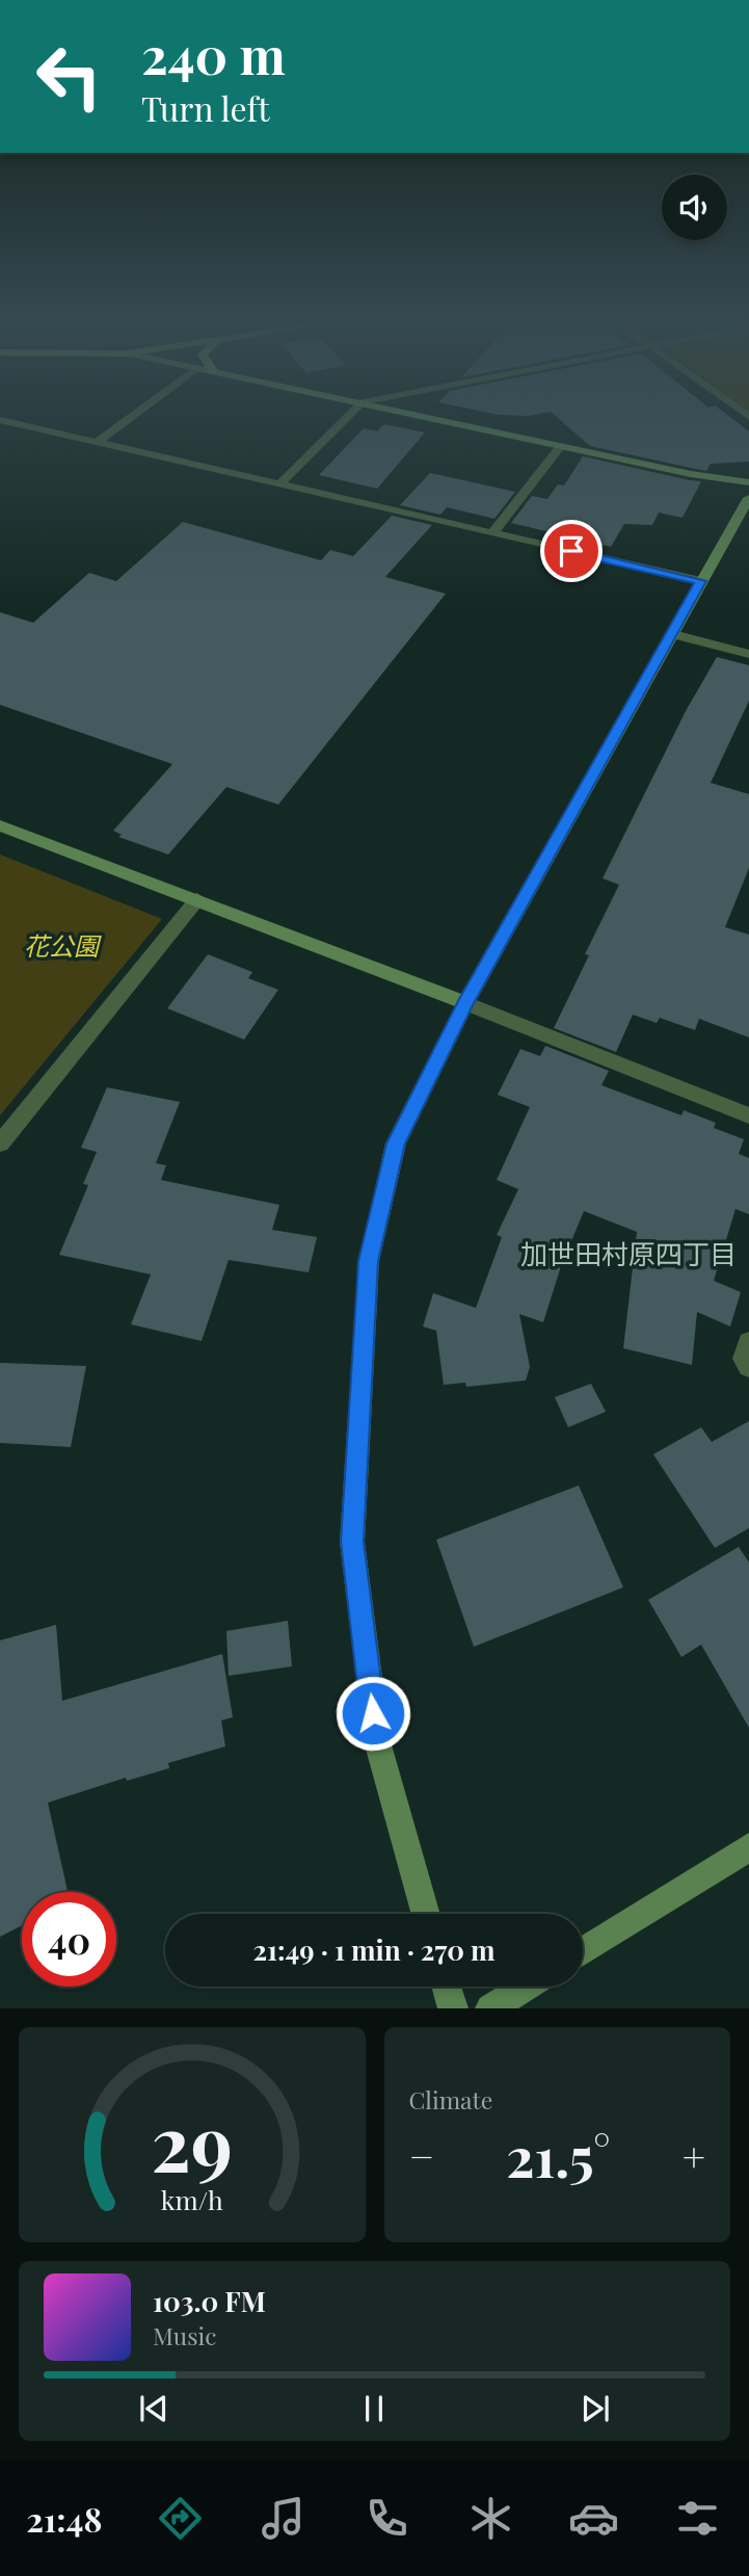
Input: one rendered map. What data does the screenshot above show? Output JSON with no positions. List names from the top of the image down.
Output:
{
  "districts": ["加世田村原四丁目"],
  "parks": ["花公園"],
  "page": {
    "turn": ["240 m", "Turn left"],
    "limit": "40",
    "trip": "21:49 · 1 min · 270 m",
    "tile": "Climate",
    "heat": ["−", "21.5°", "+"],
    "song": ["103.0 FM", "Music"],
    "tabs": "21:48",
    "gauge": ["29", "km/h"]
  }
}
